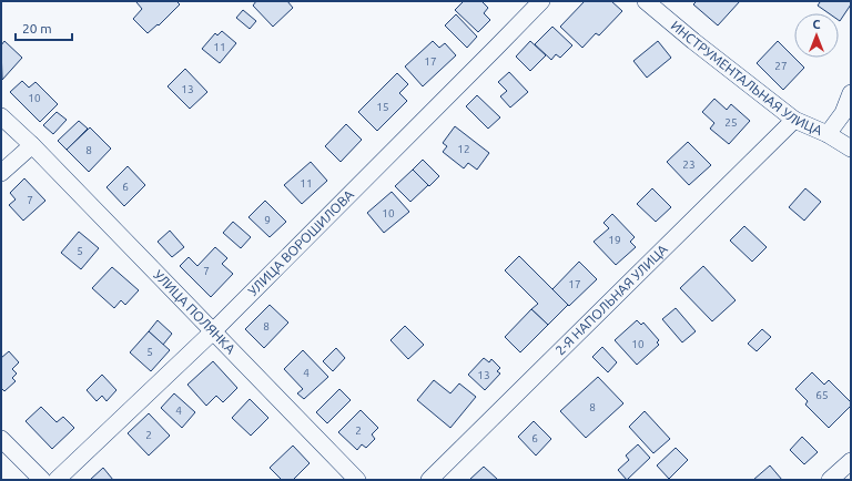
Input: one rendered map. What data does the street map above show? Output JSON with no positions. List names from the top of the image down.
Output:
{
  "streets": {
    "street": [
      "ИНСТРУМЕНТАЛЬНАЯ УЛИЦА",
      "УЛИЦА ВОРОШИЛОВА",
      "2-Я НАПОЛЬНАЯ УЛИЦА",
      "УЛИЦА ПОЛЯНКА"
    ]
  },
  "crossings": [
    ["ИНСТРУМЕНТАЛЬНАЯ УЛИЦА", "2-Я НАПОЛЬНАЯ УЛИЦА"],
    ["УЛИЦА ВОРОШИЛОВА", "УЛИЦА ПОЛЯНКА"]
  ],
  "house_numbers": [
    "11",
    "17",
    "27",
    "13",
    "10",
    "15",
    "25",
    "12",
    "8",
    "23",
    "11",
    "6",
    "7",
    "10",
    "9",
    "19",
    "5",
    "7",
    "17",
    "8",
    "10",
    "5",
    "4",
    "13",
    "65",
    "8",
    "4",
    "2",
    "2",
    "6"
  ],
  "scale_bar": "20 m",
  "north": "top"
}
